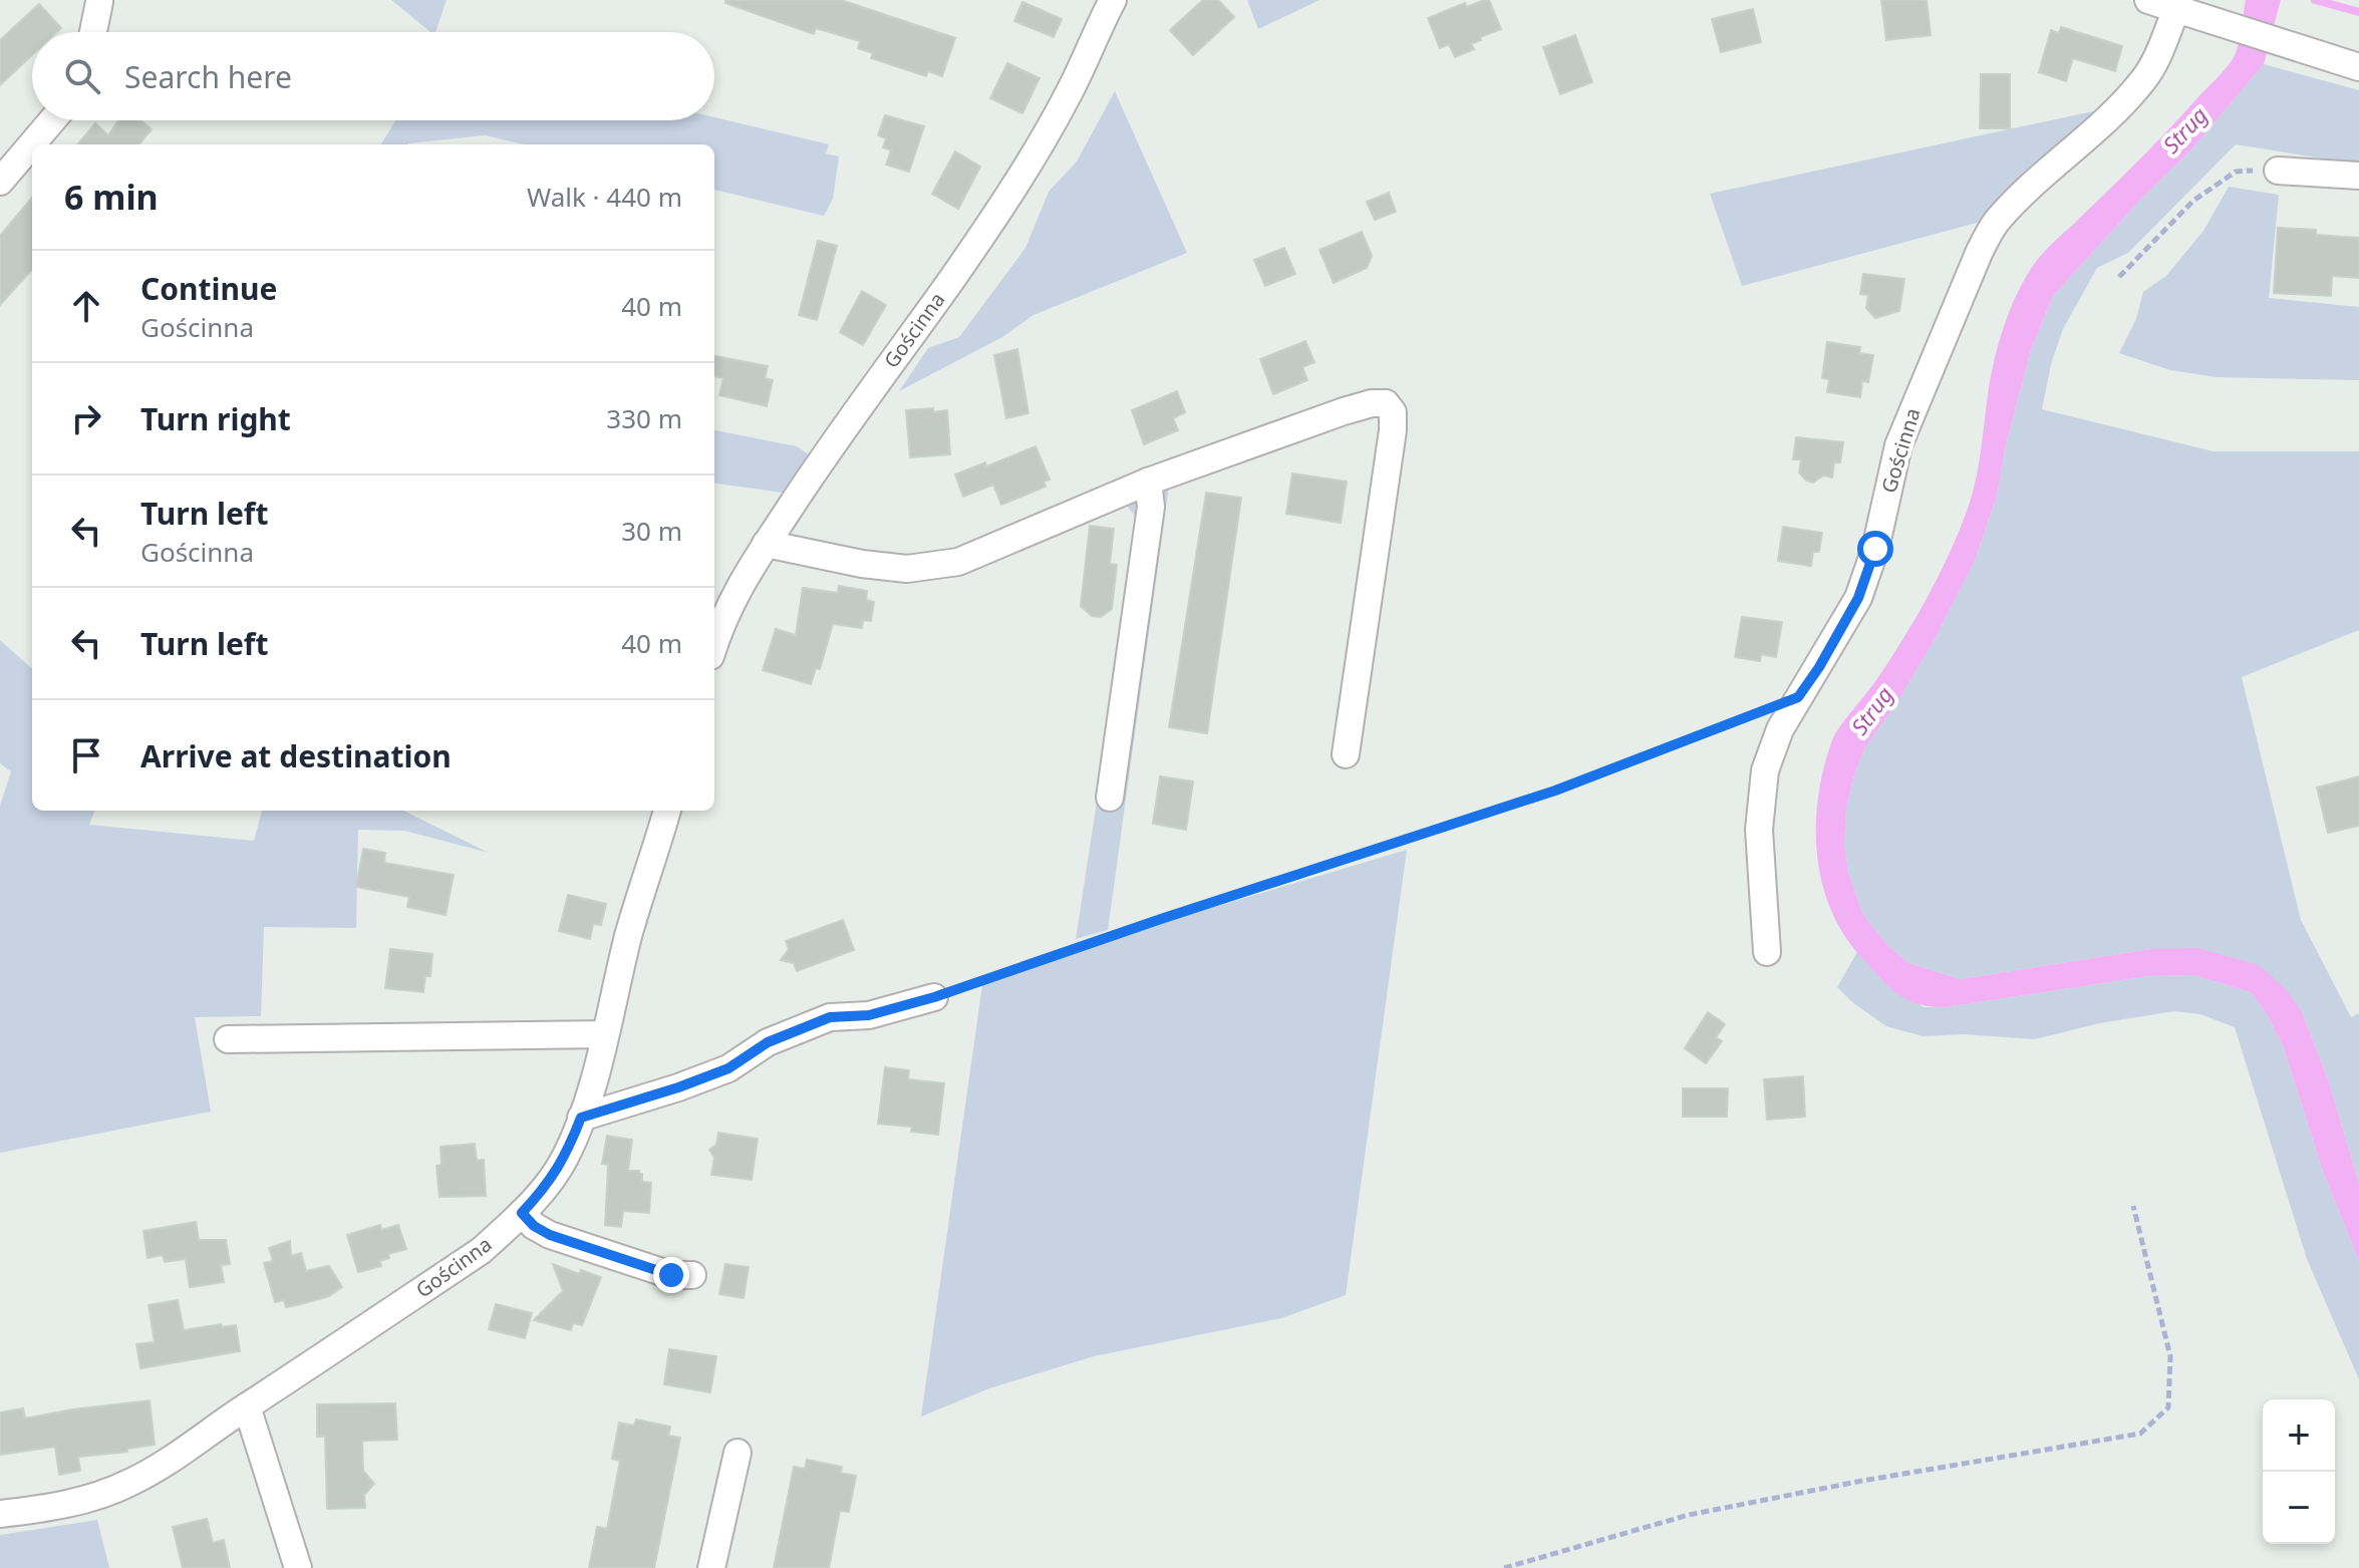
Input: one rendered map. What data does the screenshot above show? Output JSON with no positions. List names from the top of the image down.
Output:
{
  "streets": {
    "street": ["Gościnna"]
  },
  "water": ["Strug"],
  "page": {
    "search": "Search here",
    "heading": ["6 min", "Walk · 440 m"],
    "list": [
      ["Continue", "Gościnna", "40 m"],
      ["Turn right", "330 m"],
      ["Turn left", "Gościnna", "30 m"],
      ["Turn left", "40 m"],
      "Arrive at destination"
    ],
    "map_buttons": ["+", "−"]
  }
}
